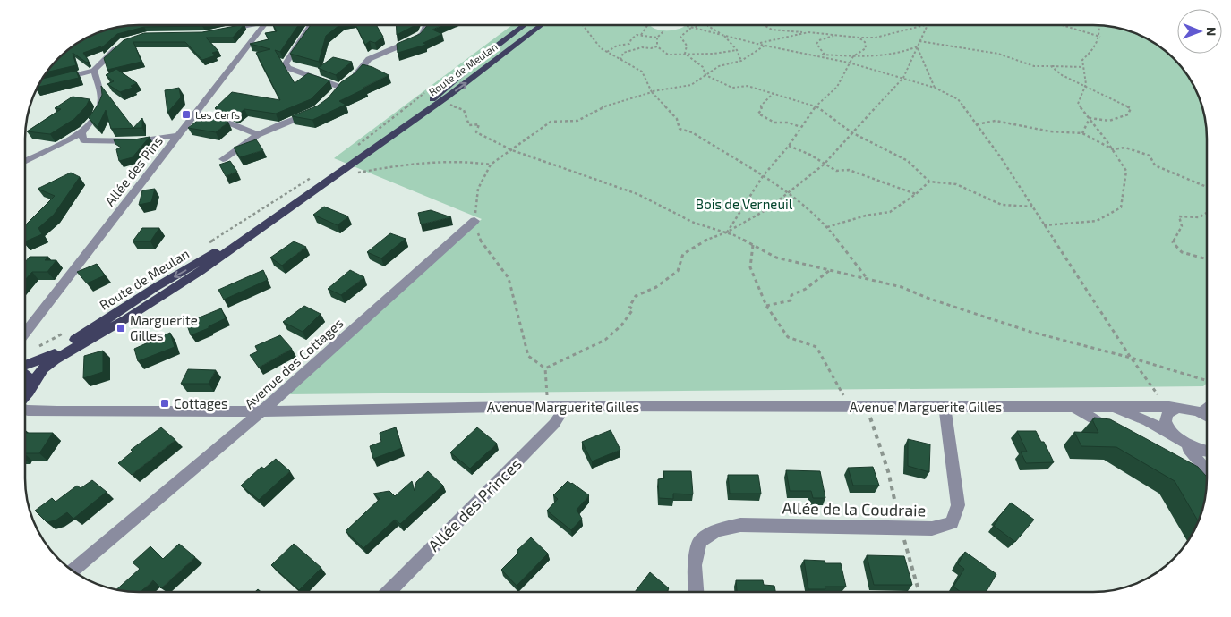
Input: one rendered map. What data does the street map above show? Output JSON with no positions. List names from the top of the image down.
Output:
{
  "streets": {
    "main road": ["Route de Meulan"],
    "street": [
      "Allée des Pins",
      "Avenue des Cottages",
      "Avenue Marguerite Gilles",
      "Allée des Princes",
      "Allée de la Coudraie"
    ]
  },
  "crossings": [
    ["Avenue des Cottages", "Avenue Marguerite Gilles"],
    ["Avenue Marguerite Gilles", "Allée des Princes"],
    ["Avenue Marguerite Gilles", "Allée de la Coudraie"]
  ],
  "parks": ["Bois de Verneuil"],
  "places": {
    "transit": ["Les Cerfs", "Marguerite Gilles", "Cottages"]
  },
  "north": "right"
}
